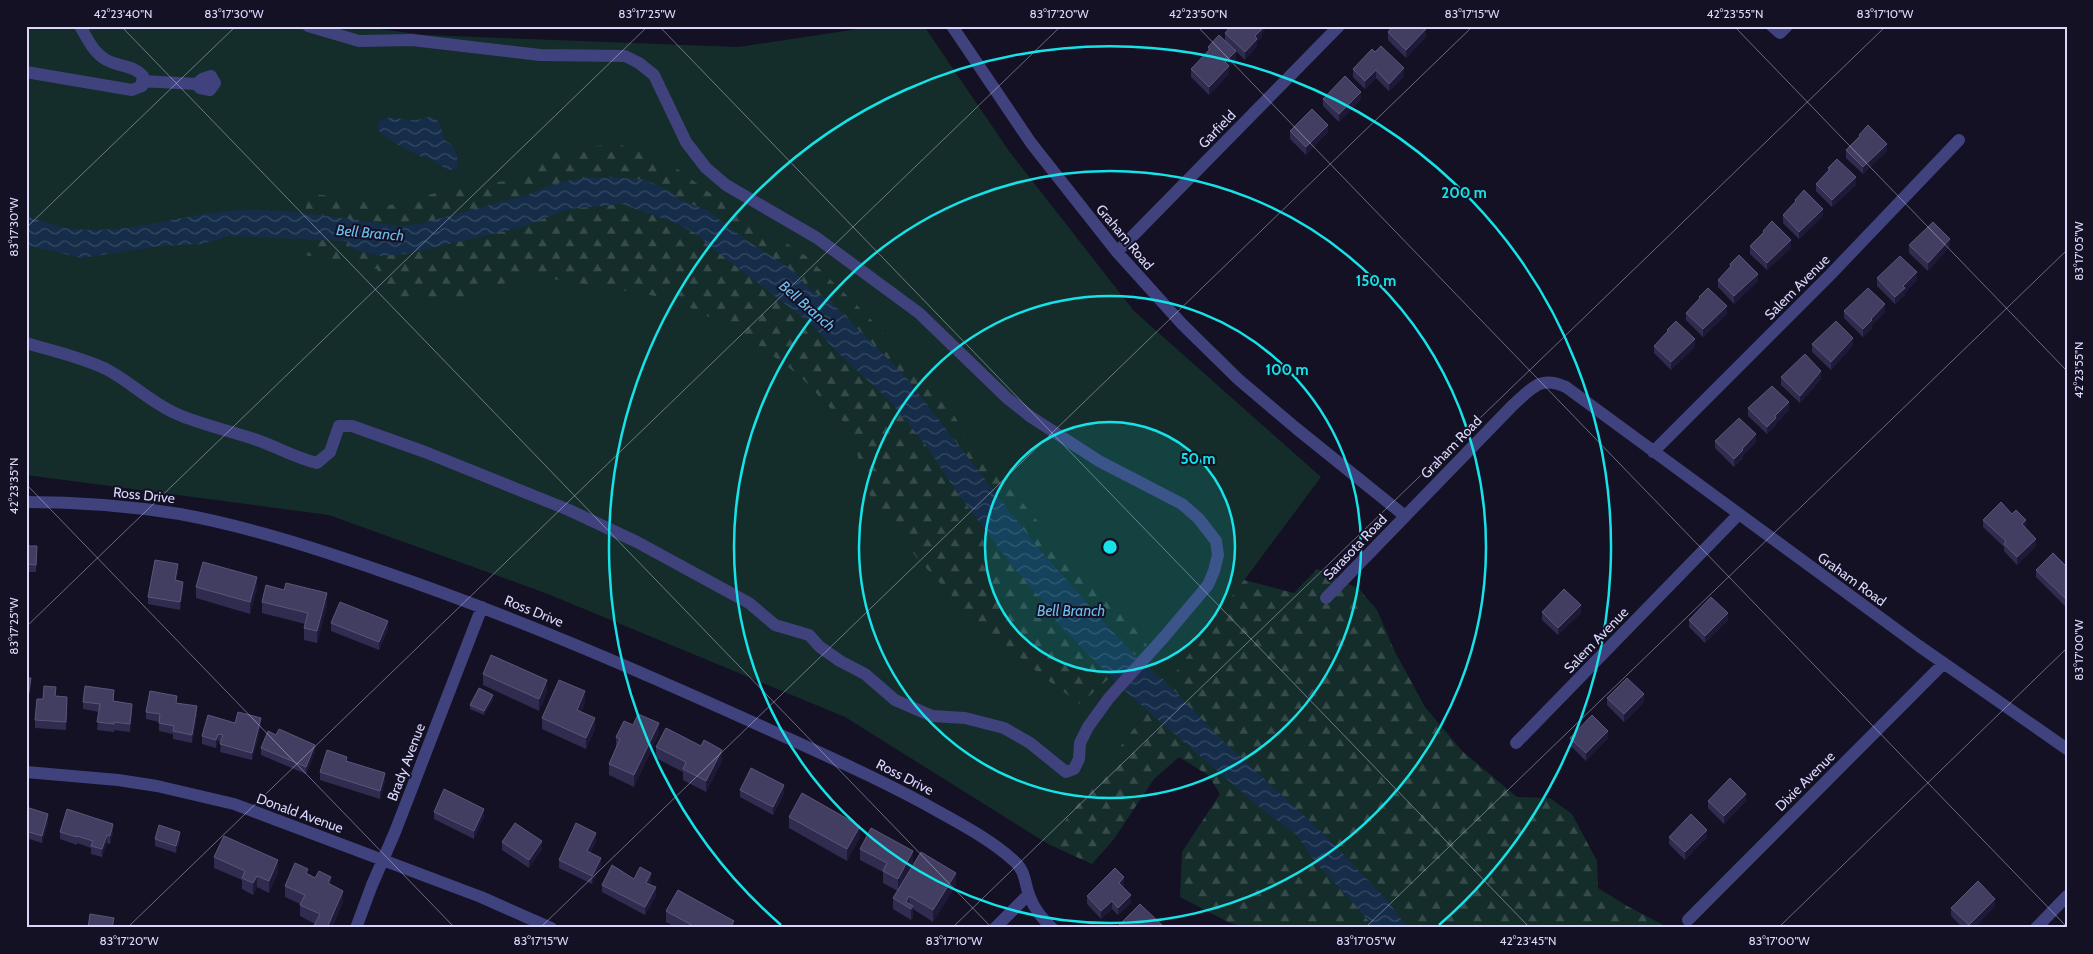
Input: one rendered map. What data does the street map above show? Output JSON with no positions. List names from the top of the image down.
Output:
{
  "streets": {
    "street": [
      "Garfield",
      "Graham Road",
      "Salem Avenue",
      "Ross Drive",
      "Sarasota Road",
      "Brady Avenue",
      "Dixie Avenue",
      "Donald Avenue"
    ]
  },
  "crossings": [
    ["Garfield", "Graham Road"],
    ["Graham Road", "Salem Avenue"],
    ["Graham Road", "Sarasota Road"],
    ["Graham Road", "Dixie Avenue"],
    ["Ross Drive", "Brady Avenue"],
    ["Brady Avenue", "Donald Avenue"]
  ],
  "water": ["Bell Branch"],
  "coordinates": [
    "42°23'40\"N",
    "83°17'30\"W",
    "83°17'25\"W",
    "83°17'20\"W",
    "42°23'50\"N",
    "83°17'15\"W",
    "42°23'55\"N",
    "83°17'10\"W",
    "83°17'05\"W",
    "42°23'35\"N",
    "83°17'00\"W",
    "42°23'45\"N"
  ],
  "rings": [
    "200 m",
    "150 m",
    "100 m",
    "50 m"
  ]
}
